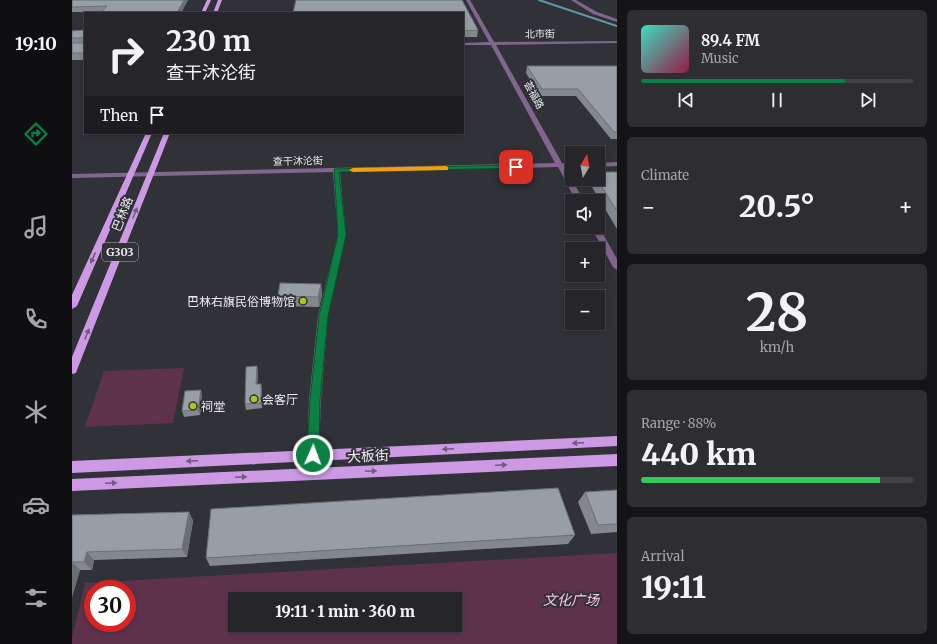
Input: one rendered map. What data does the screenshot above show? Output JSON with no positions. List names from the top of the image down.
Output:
{
  "streets": {
    "main road": ["巴林路", "G303", "大板街"],
    "street": ["北市街", "荟福路", "查干沐沦街"]
  },
  "crossings": [
    ["北市街", "荟福路"],
    ["荟福路", "查干沐沦街"],
    ["查干沐沦街", "巴林路"]
  ],
  "parks": ["文化广场"],
  "places": ["巴林右旗民俗博物馆", "会客厅", "祠堂"],
  "north": "top",
  "page": {
    "tabs": "19:10",
    "turn": ["230 m", "查干沐沦街"],
    "song": ["89.4 FM", "Music"],
    "then": "Then",
    "tile": [
      "Climate",
      ["28", "km/h"],
      ["Range · 88%", "440 km"],
      ["Arrival", "19:11"]
    ],
    "map_buttons": ["+", "−"],
    "heat": ["−", "20.5°", "+"],
    "limit": "30",
    "trip": "19:11 · 1 min · 360 m"
  }
}
